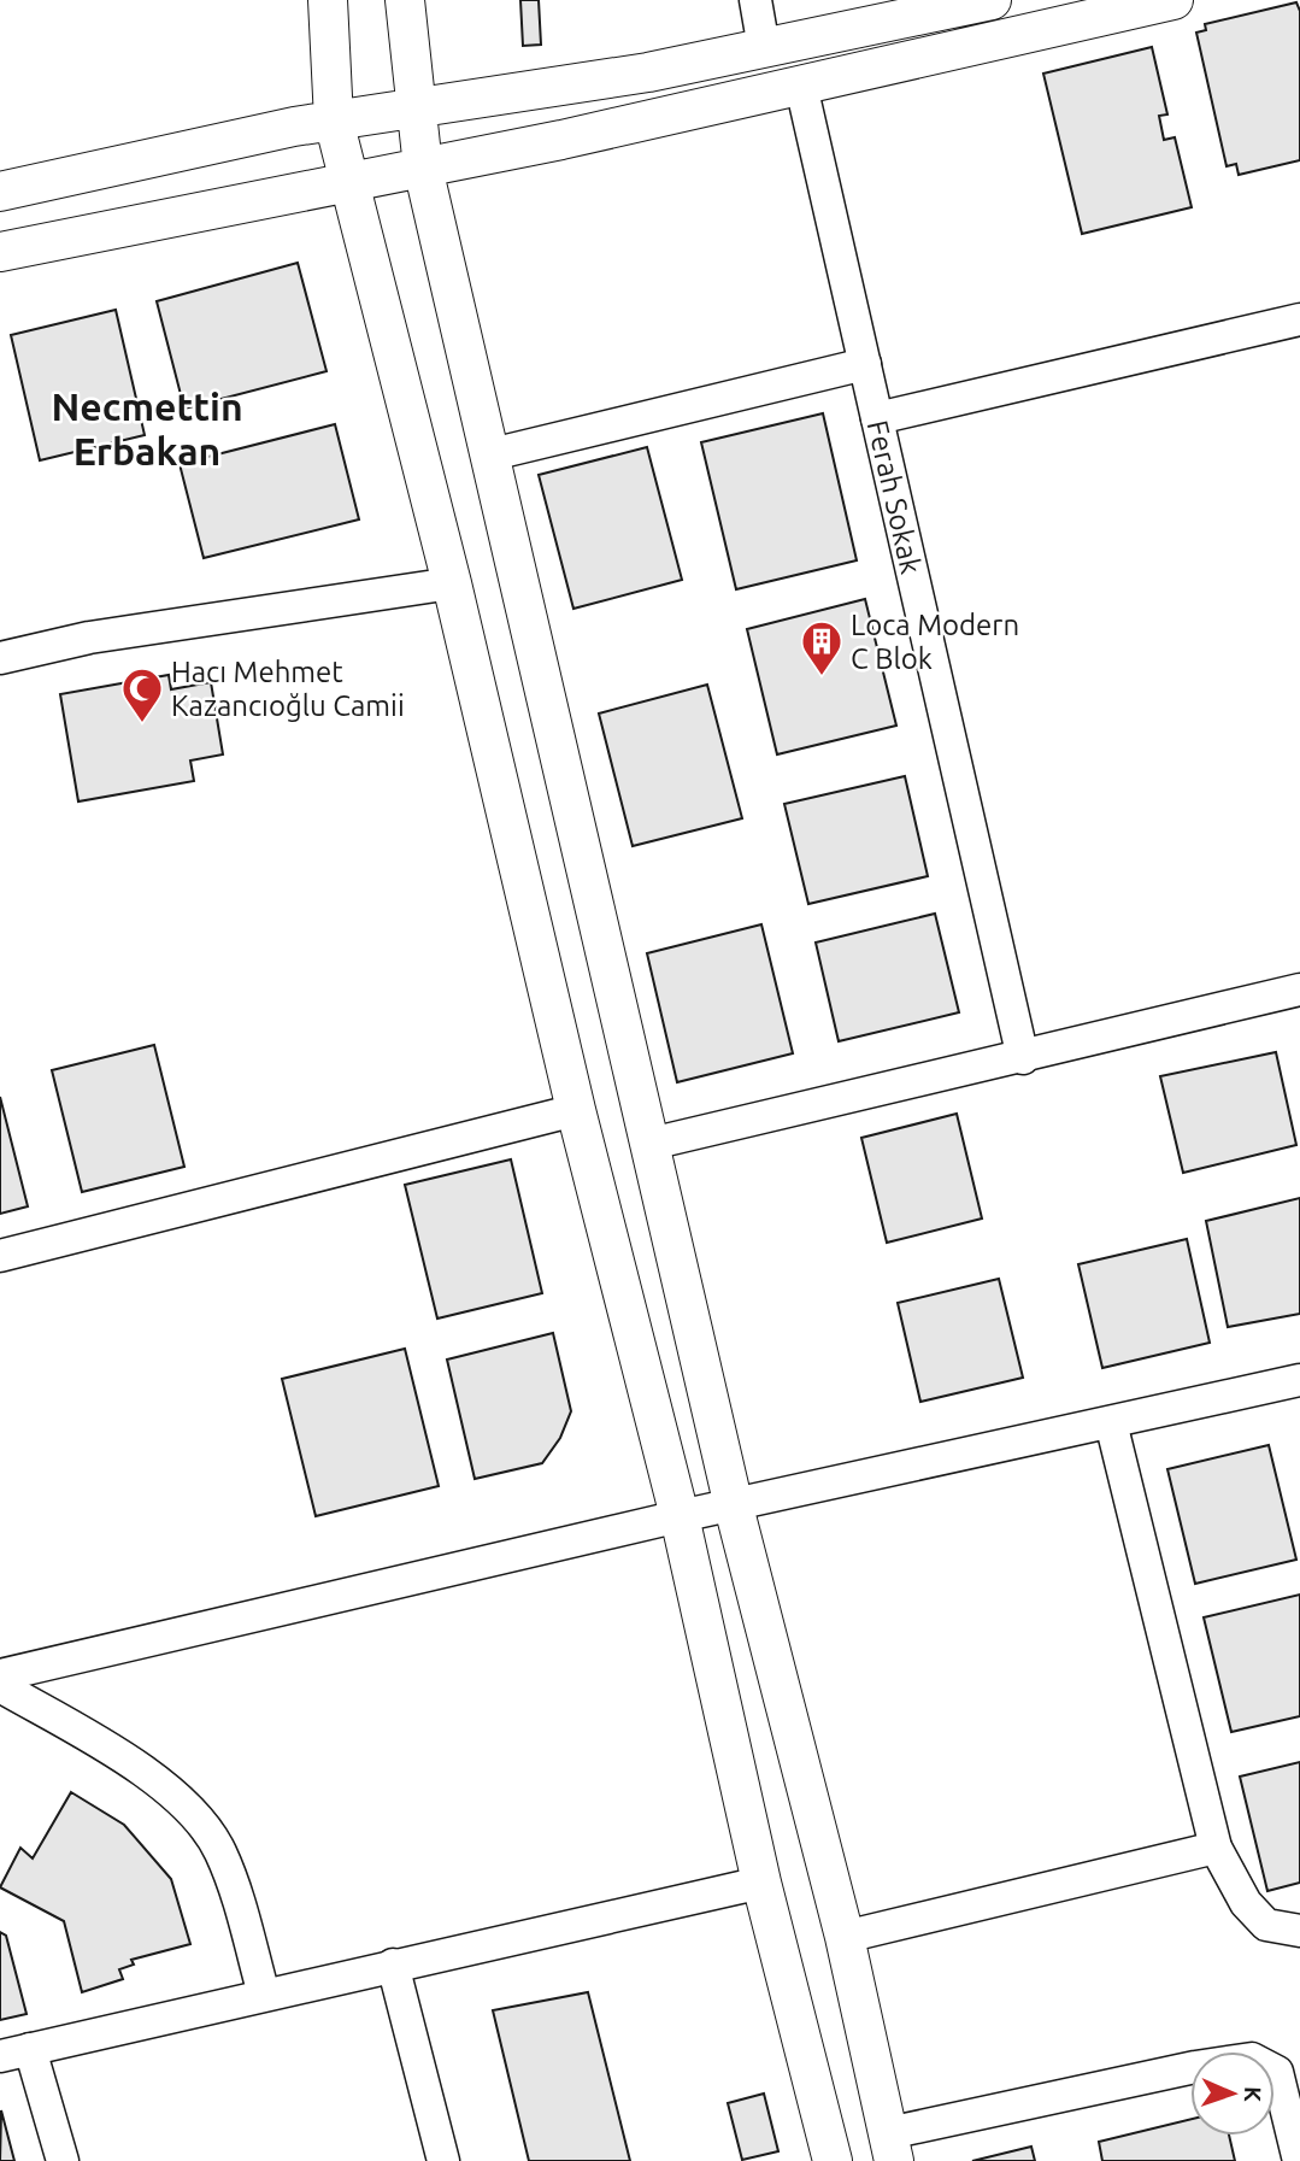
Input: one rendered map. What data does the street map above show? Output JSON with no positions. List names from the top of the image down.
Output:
{
  "streets": {
    "street": ["Ferah Sokak"]
  },
  "districts": ["Necmettin Erbakan"],
  "places": {
    "building": ["Loca Modern C Blok"],
    "mosque": ["Hacı Mehmet Kazancıoğlu Camii"]
  },
  "north": "right"
}
